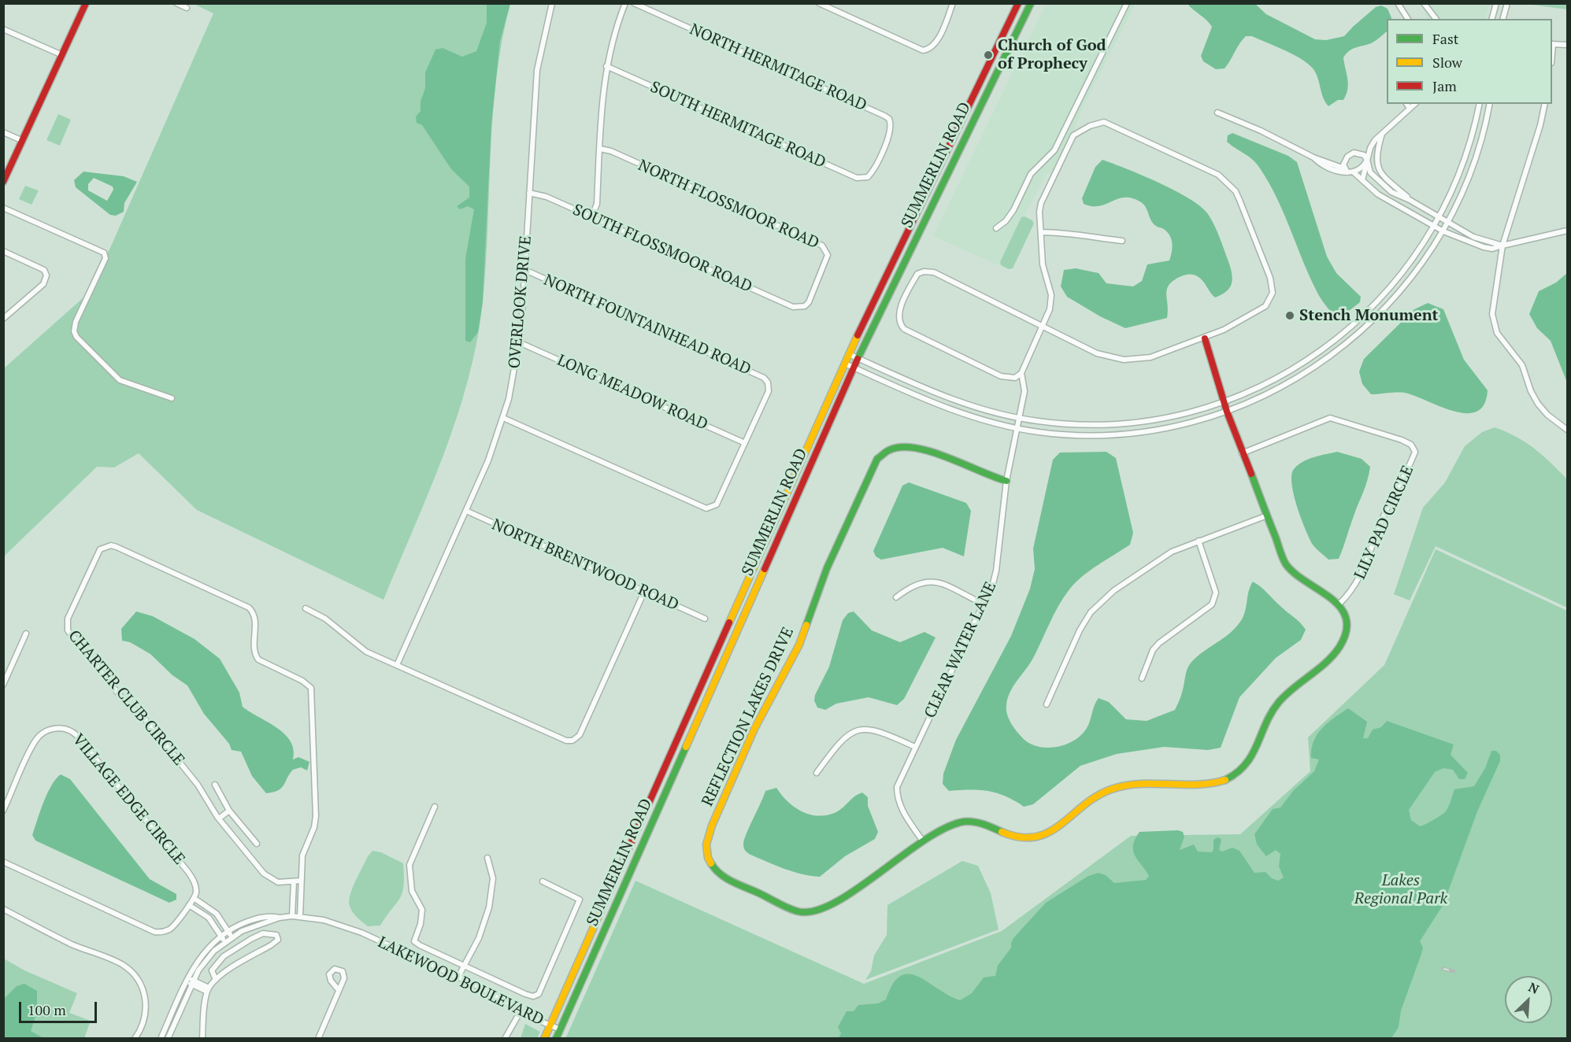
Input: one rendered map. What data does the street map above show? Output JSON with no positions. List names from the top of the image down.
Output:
{
  "streets": {
    "main road": ["SUMMERLIN ROAD", "REFLECTION LAKES DRIVE"],
    "street": [
      "NORTH HERMITAGE ROAD",
      "SOUTH HERMITAGE ROAD",
      "NORTH FLOSSMOOR ROAD",
      "SOUTH FLOSSMOOR ROAD",
      "OVERLOOK DRIVE",
      "NORTH FOUNTAINHEAD ROAD",
      "LONG MEADOW ROAD",
      "LILY PAD CIRCLE",
      "NORTH BRENTWOOD ROAD",
      "CLEAR WATER LANE",
      "CHARTER CLUB CIRCLE",
      "VILLAGE EDGE CIRCLE",
      "LAKEWOOD BOULEVARD"
    ]
  },
  "crossings": [
    ["NORTH HERMITAGE ROAD", "SOUTH HERMITAGE ROAD"],
    ["SUMMERLIN ROAD", "LAKEWOOD BOULEVARD"],
    ["NORTH FLOSSMOOR ROAD", "SOUTH FLOSSMOOR ROAD"],
    ["SOUTH FLOSSMOOR ROAD", "OVERLOOK DRIVE"],
    ["OVERLOOK DRIVE", "NORTH FOUNTAINHEAD ROAD"],
    ["OVERLOOK DRIVE", "LONG MEADOW ROAD"],
    ["OVERLOOK DRIVE", "NORTH BRENTWOOD ROAD"],
    ["NORTH FOUNTAINHEAD ROAD", "LONG MEADOW ROAD"],
    ["LILY PAD CIRCLE", "REFLECTION LAKES DRIVE"],
    ["CLEAR WATER LANE", "REFLECTION LAKES DRIVE"],
    ["CHARTER CLUB CIRCLE", "LAKEWOOD BOULEVARD"]
  ],
  "parks": ["Lakes Regional Park"],
  "places": ["Church of God of Prophecy", "Stench Monument"],
  "legend": ["Fast", "Slow", "Jam"],
  "scale_bar": "100 m",
  "north": "top right"
}
